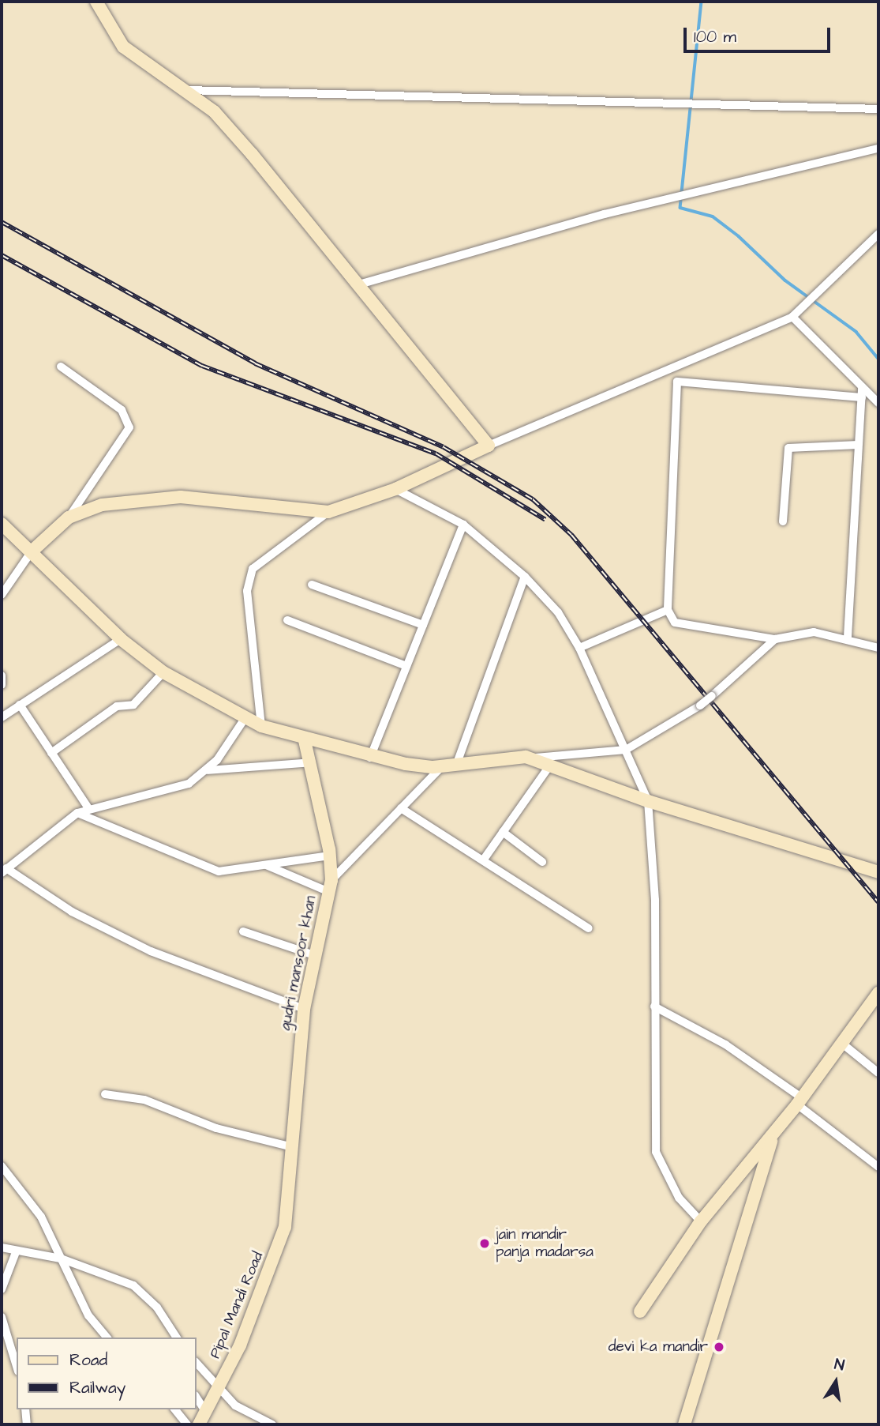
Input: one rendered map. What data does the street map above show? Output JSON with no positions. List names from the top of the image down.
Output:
{
  "streets": {
    "street": ["gudri mansoor khan", "Pipal Mandi Road"]
  },
  "crossings": [
    ["gudri mansoor khan", "Pipal Mandi Road"]
  ],
  "places": ["jain mandir panja madarsa", "devi ka mandir"],
  "legend": ["Road", "Railway"],
  "scale_bar": "100 m",
  "north": "top"
}
